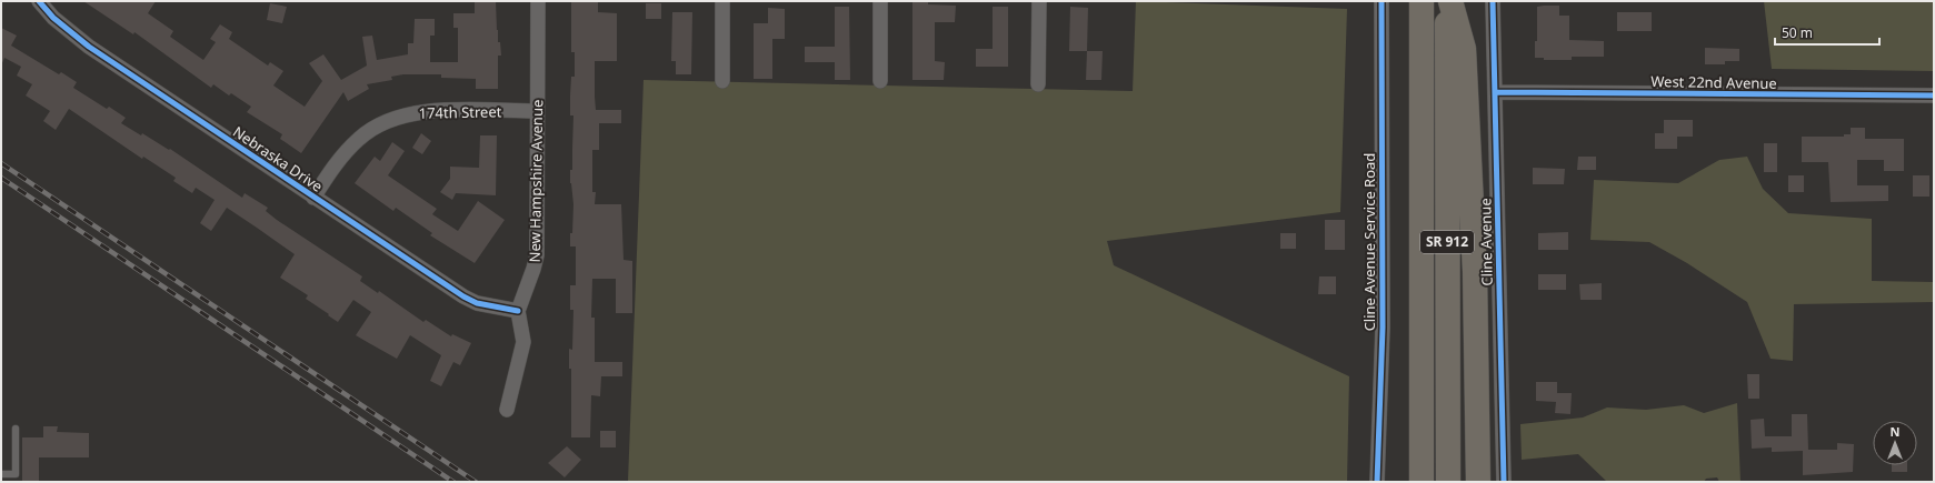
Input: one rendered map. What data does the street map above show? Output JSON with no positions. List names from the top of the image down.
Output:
{
  "streets": {
    "highway": ["SR 912"],
    "street": [
      "West 22nd Avenue",
      "174th Street",
      "Nebraska Drive",
      "New Hampshire Avenue",
      "Cline Avenue Service Road",
      "Cline Avenue"
    ]
  },
  "crossings": [
    ["West 22nd Avenue", "Cline Avenue"],
    ["174th Street", "Nebraska Drive"],
    ["174th Street", "New Hampshire Avenue"],
    ["Nebraska Drive", "New Hampshire Avenue"]
  ],
  "scale_bar": "50 m",
  "north": "top"
}
